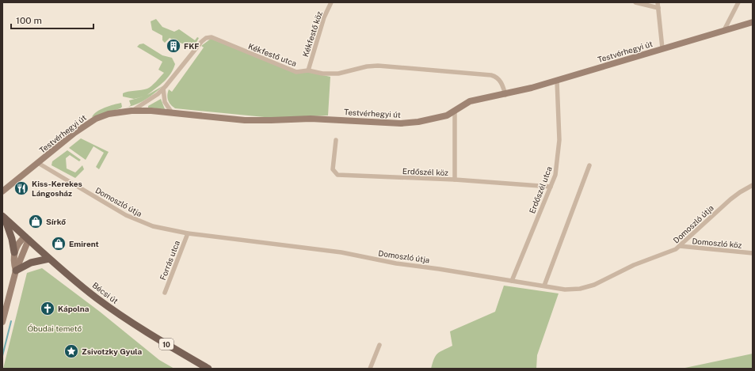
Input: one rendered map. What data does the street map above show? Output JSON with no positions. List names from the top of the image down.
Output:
{
  "streets": {
    "main road": ["Bécsi út", "10"],
    "street": [
      "Kékfestő köz",
      "Testvérhegyi út",
      "Kékfestő utca",
      "Erdőszél köz",
      "Erdőszél utca",
      "Domoszló útja",
      "Domoszló köz",
      "Forrás utca"
    ]
  },
  "crossings": [
    ["Kékfestő köz", "Kékfestő utca"],
    ["Testvérhegyi út", "Kékfestő utca"],
    ["Testvérhegyi út", "Erdőszél utca"],
    ["Testvérhegyi út", "Domoszló útja"],
    ["Erdőszél köz", "Erdőszél utca"],
    ["Erdőszél utca", "Domoszló útja"],
    ["Domoszló útja", "Domoszló köz"],
    ["Domoszló útja", "Forrás utca"]
  ],
  "parks": ["Óbudai temető"],
  "places": {
    "building": ["FKF"],
    "restaurant": ["Kiss-Kerekes Lángosház"],
    "shop": ["Sírkő", "Emirent"],
    "church": ["Kápolna"],
    "place": ["Zsivotzky Gyula"]
  },
  "scale_bar": "100 m"
}
